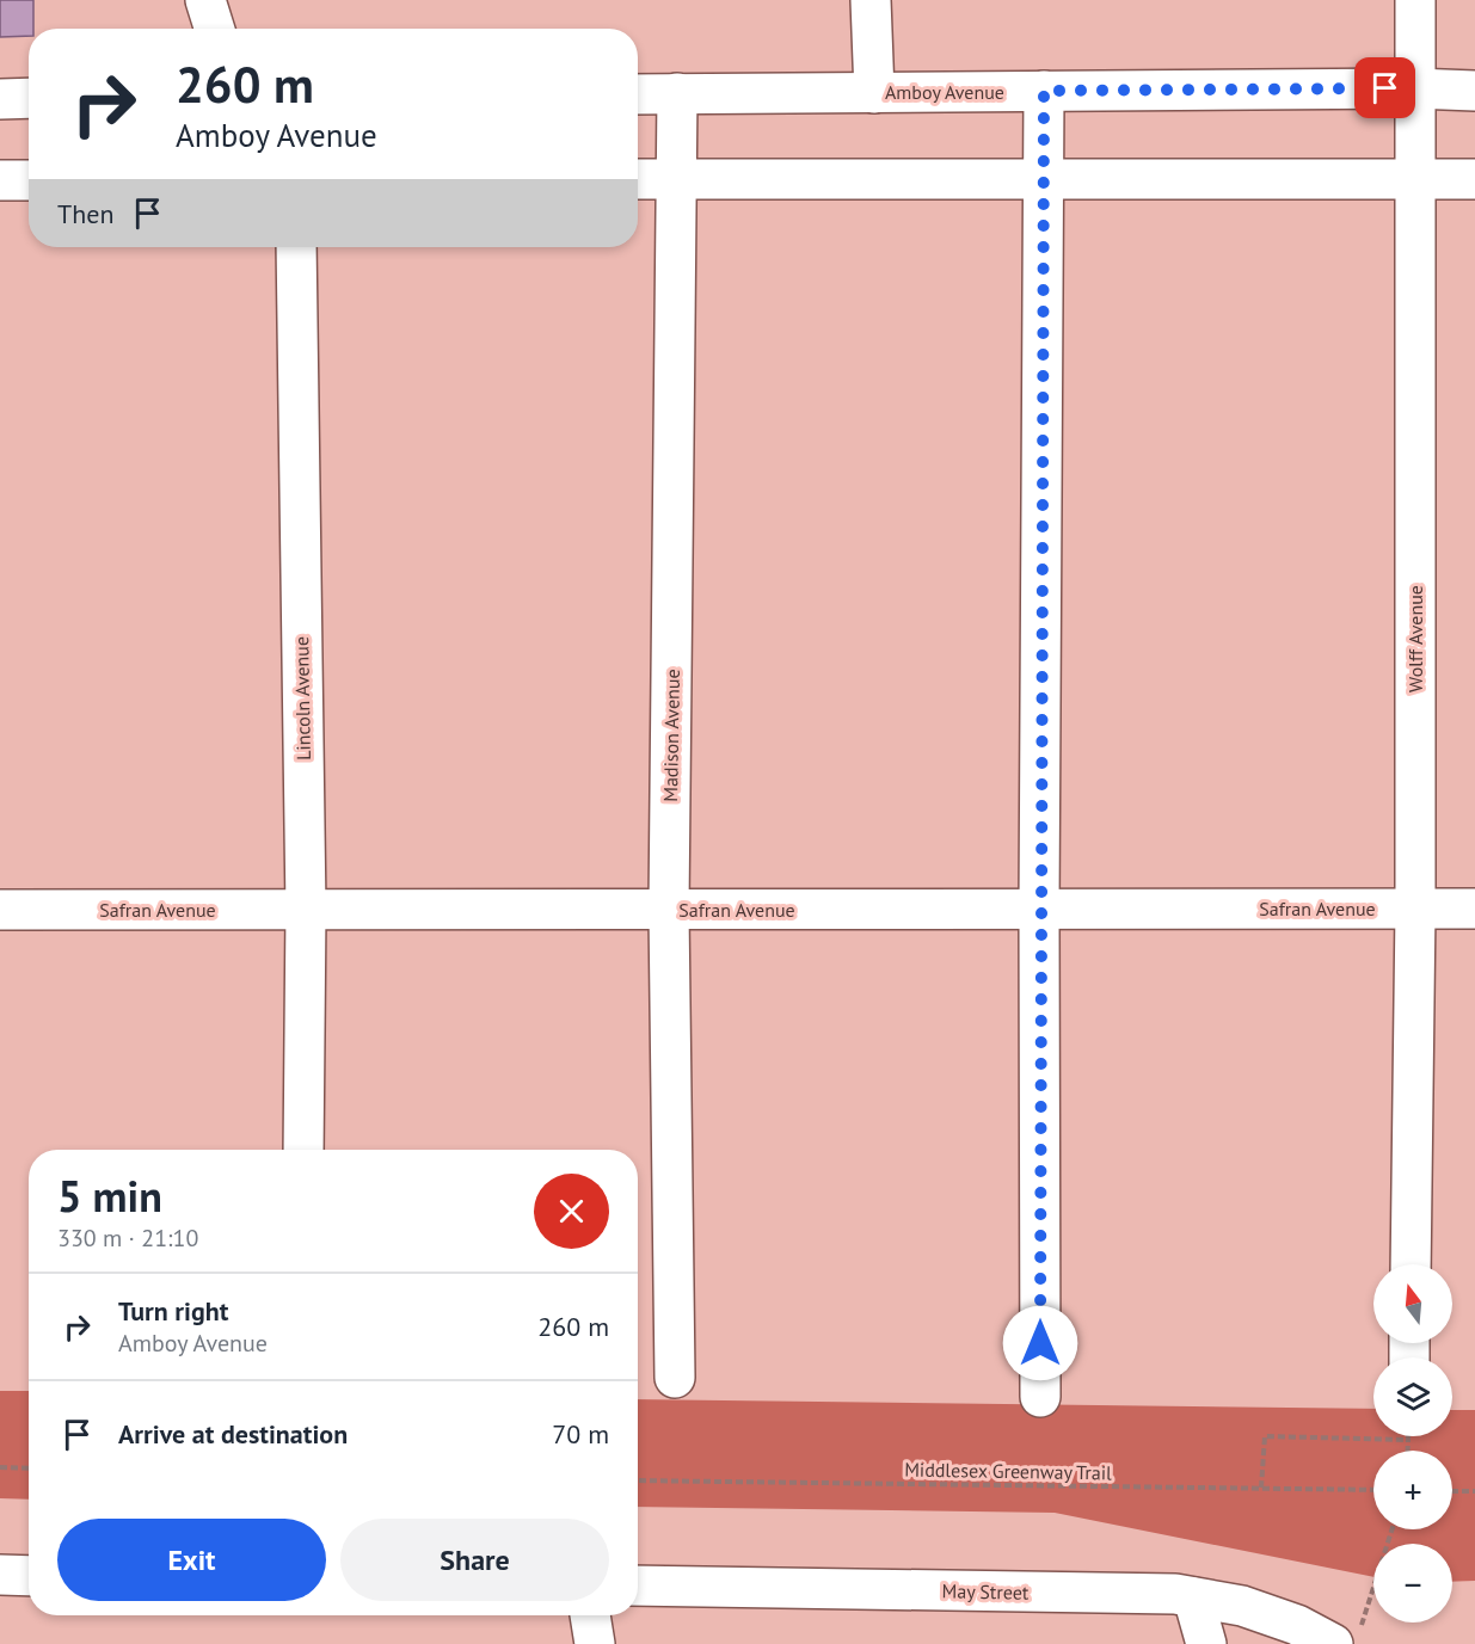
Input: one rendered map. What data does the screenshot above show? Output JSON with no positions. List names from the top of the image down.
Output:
{
  "streets": {
    "street": [
      "Amboy Avenue",
      "Wolff Avenue",
      "Lincoln Avenue",
      "Madison Avenue",
      "Safran Avenue",
      "May Street"
    ],
    "path": ["Middlesex Greenway Trail"]
  },
  "crossings": [
    ["Amboy Avenue", "Wolff Avenue"],
    ["Amboy Avenue", "Madison Avenue"],
    ["Wolff Avenue", "Safran Avenue"],
    ["Lincoln Avenue", "Safran Avenue"],
    ["Madison Avenue", "Safran Avenue"]
  ],
  "north": "top",
  "page": {
    "turn": ["260 m", "Amboy Avenue"],
    "then": "Then",
    "heading": ["5 min", "330 m · 21:10"],
    "map_buttons": ["+", "−"],
    "list": [
      {
        "name": "Turn right",
        "note": "Amboy Avenue",
        "value": "260 m"
      },
      {
        "name": "Arrive at destination",
        "value": "70 m"
      }
    ],
    "buttons": ["Exit", "Share"]
  }
}
